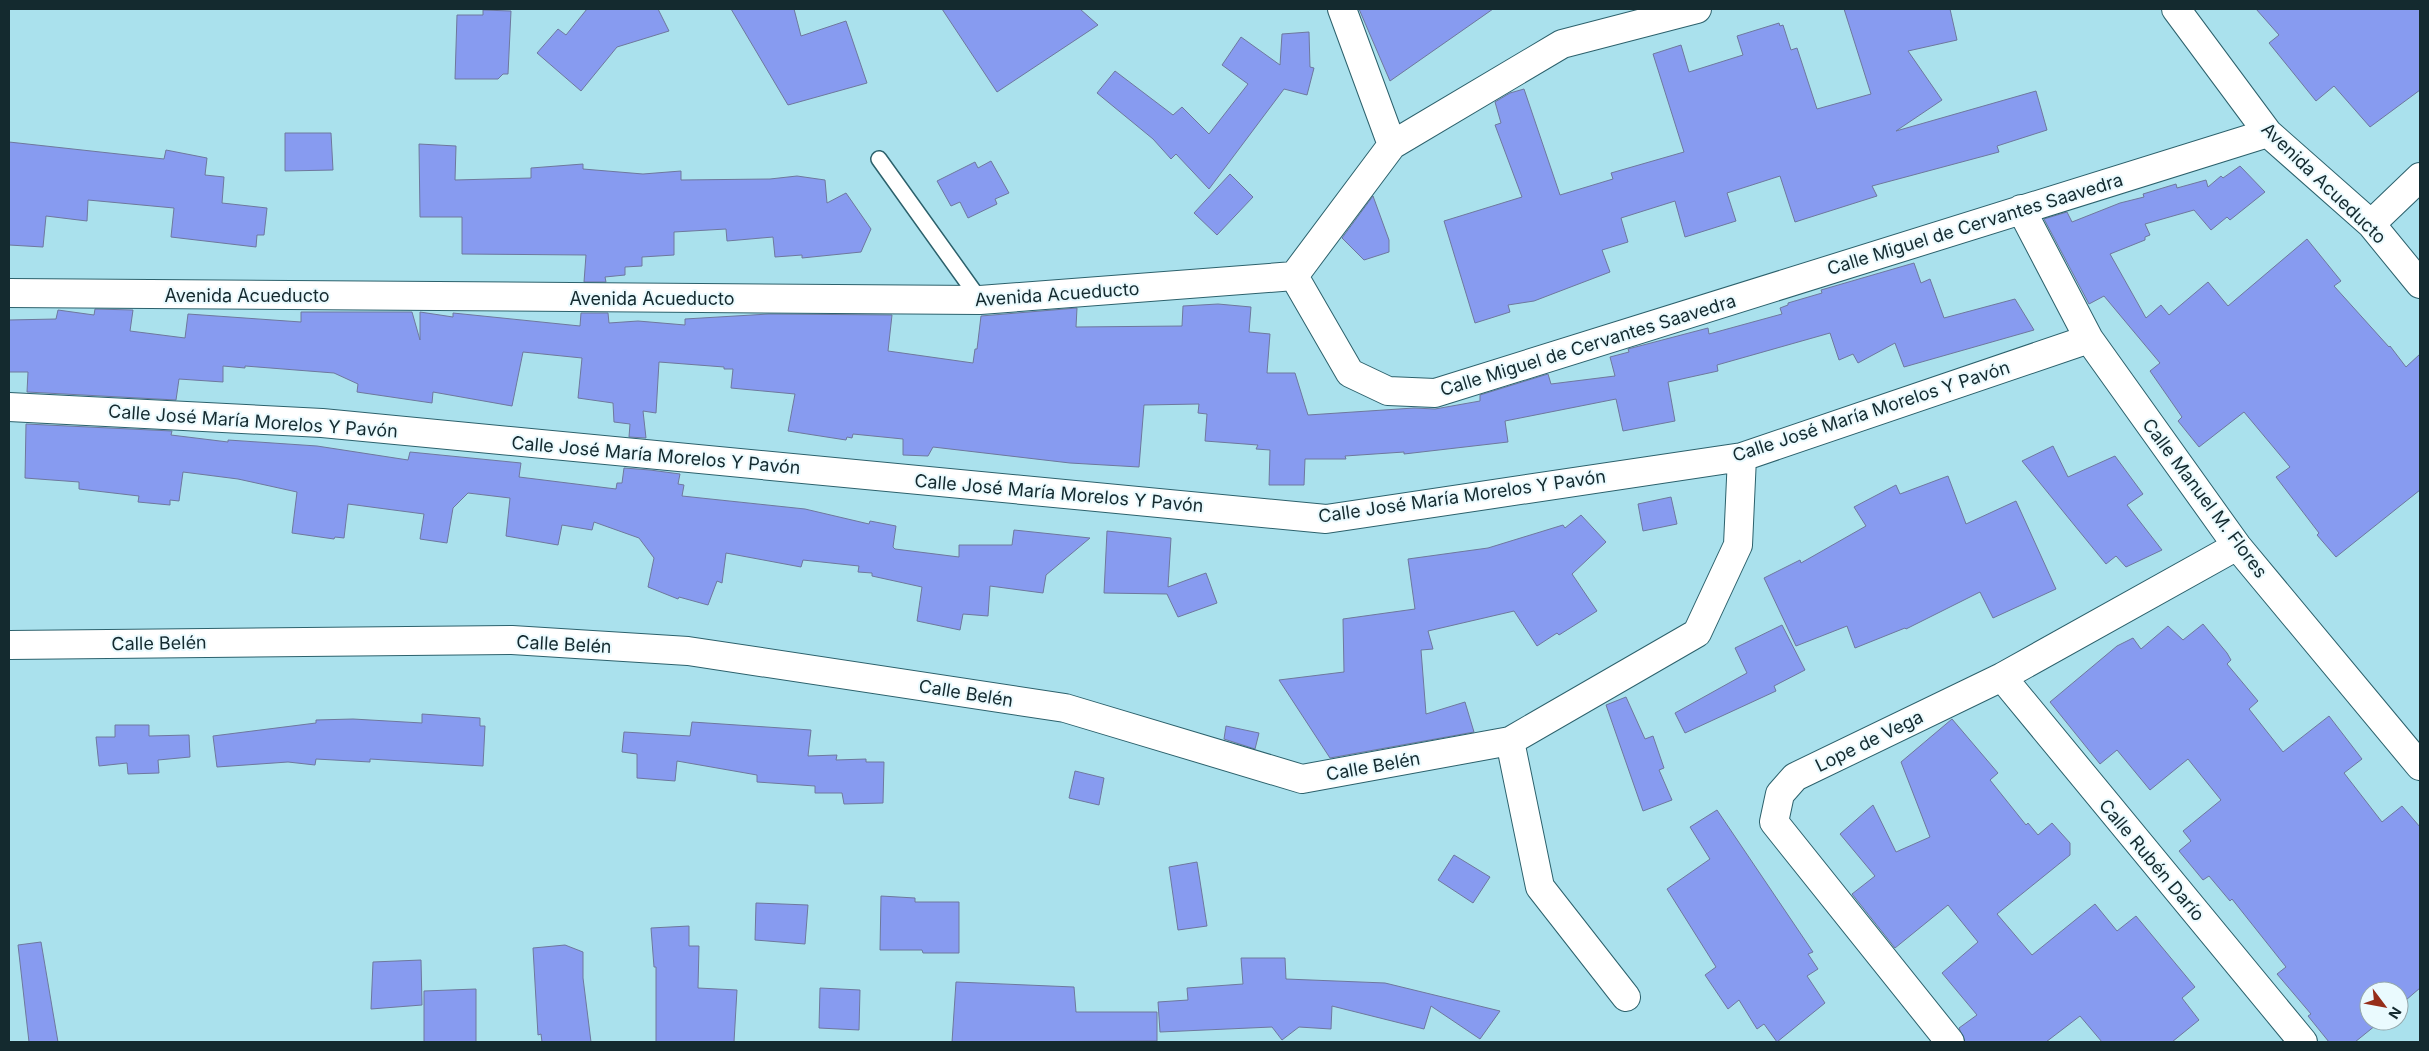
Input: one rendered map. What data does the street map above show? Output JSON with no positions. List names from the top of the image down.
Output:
{
  "streets": {
    "street": [
      "Avenida Acueducto",
      "Calle Miguel de Cervantes Saavedra",
      "Calle José María Morelos Y Pavón",
      "Calle Manuel M. Flores",
      "Calle Belén",
      "Lope de Vega",
      "Calle Rubén Darío"
    ]
  },
  "crossings": [
    ["Avenida Acueducto", "Calle Miguel de Cervantes Saavedra"],
    ["Calle Miguel de Cervantes Saavedra", "Calle Manuel M. Flores"],
    ["Calle José María Morelos Y Pavón", "Calle Manuel M. Flores"],
    ["Calle José María Morelos Y Pavón", "Calle Belén"],
    ["Calle Manuel M. Flores", "Lope de Vega"],
    ["Lope de Vega", "Calle Rubén Darío"]
  ],
  "north": "bottom right"
}
